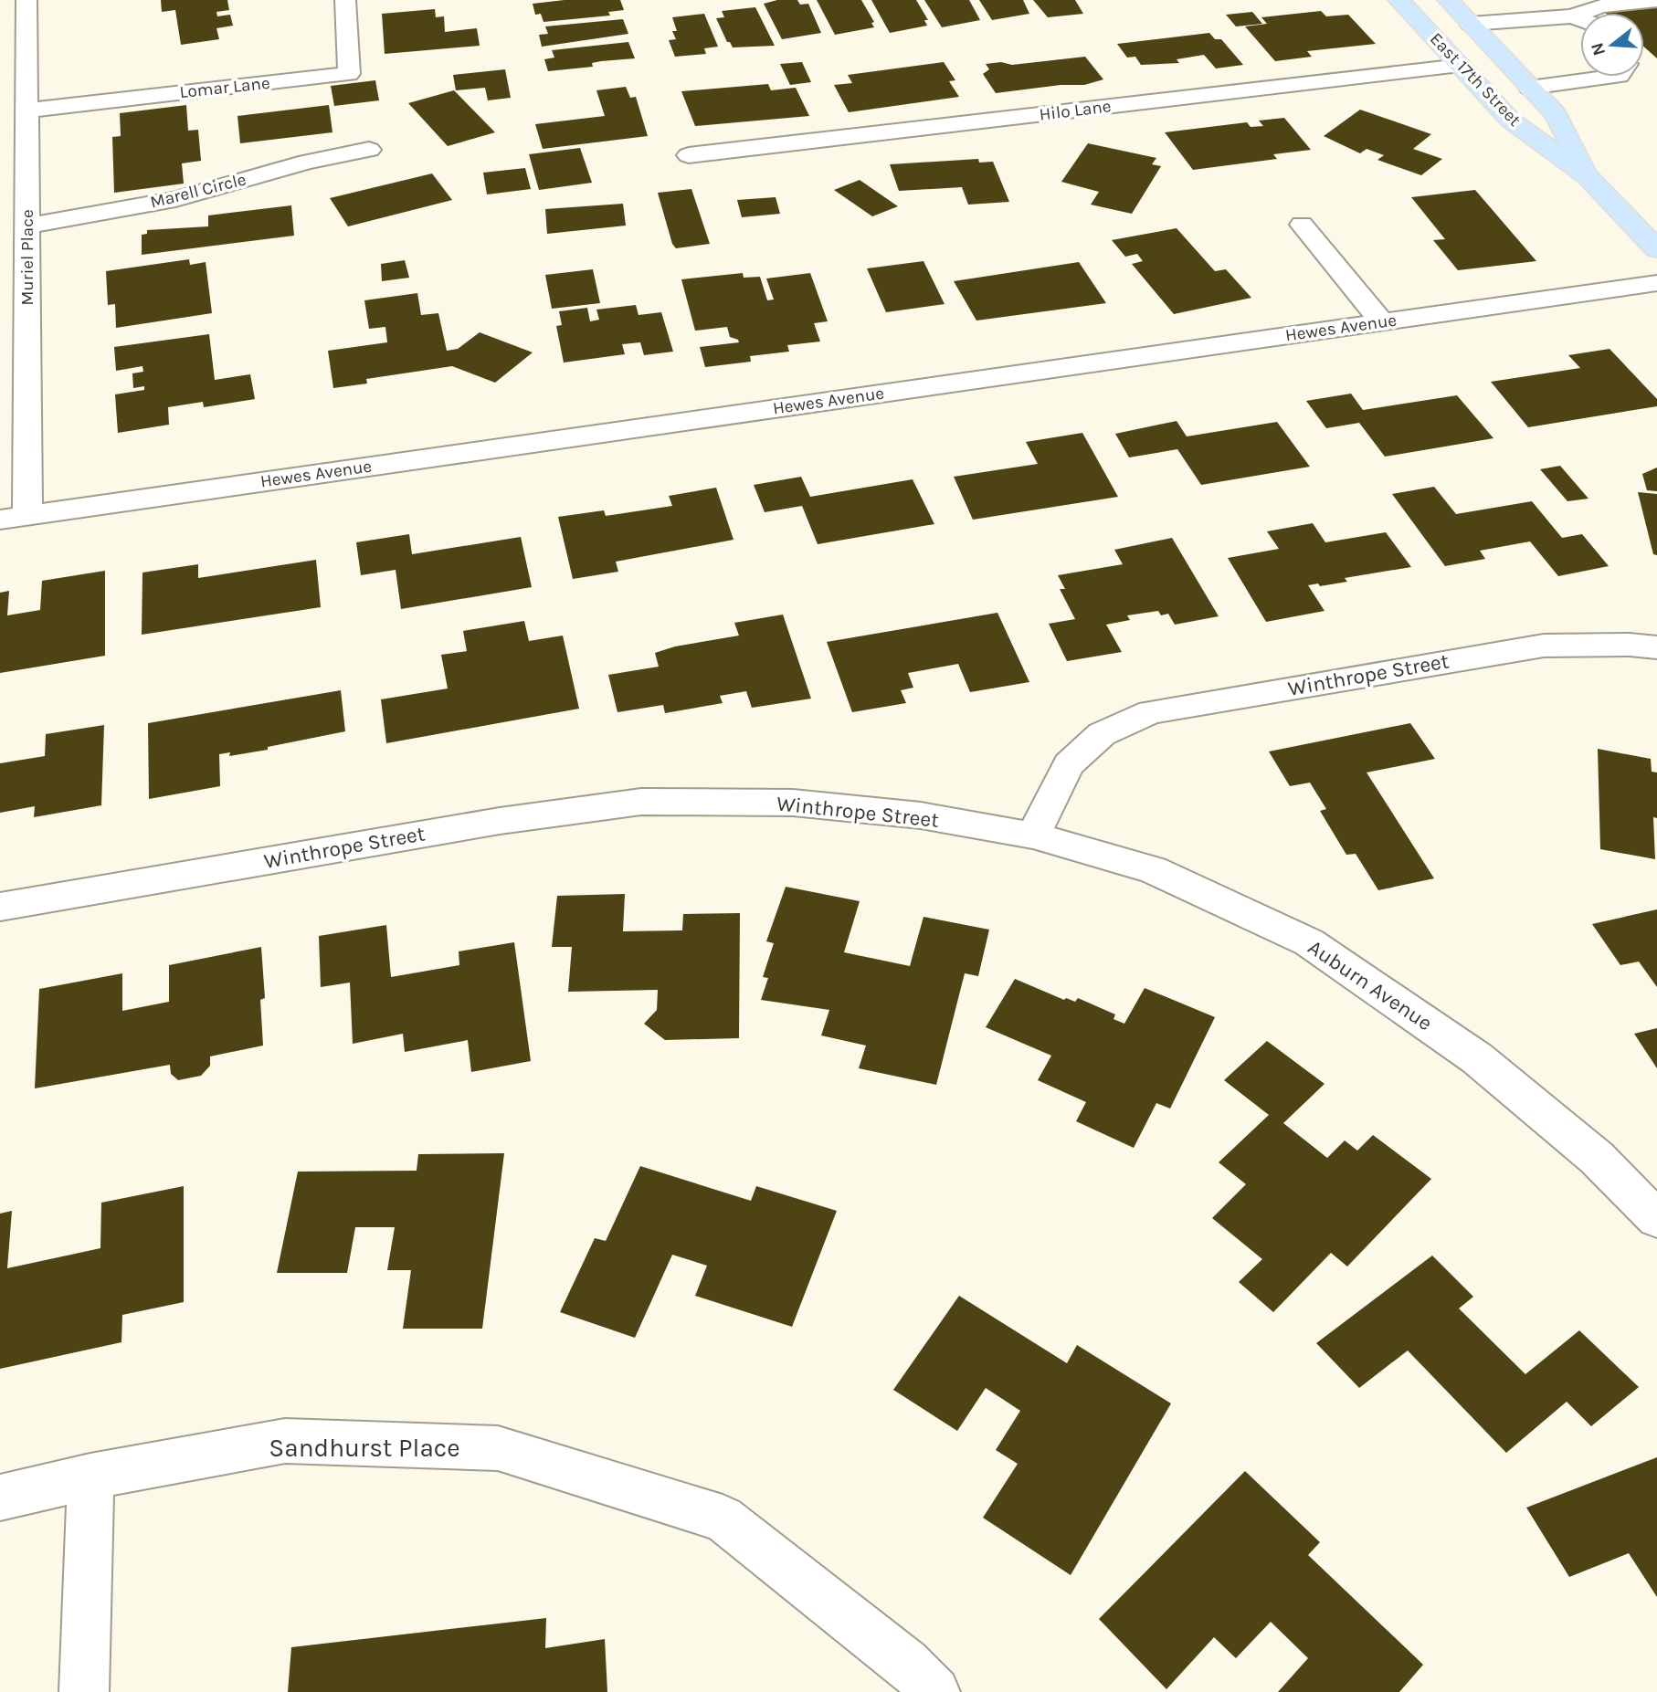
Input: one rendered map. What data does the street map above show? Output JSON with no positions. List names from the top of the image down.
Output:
{
  "streets": {
    "main road": ["East 17th Street"],
    "street": [
      "Lomar Lane",
      "Hilo Lane",
      "Marell Circle",
      "Muriel Place",
      "Hewes Avenue",
      "Winthrope Street",
      "Auburn Avenue",
      "Sandhurst Place"
    ]
  },
  "crossings": [
    ["East 17th Street", "Hilo Lane"],
    ["Lomar Lane", "Muriel Place"],
    ["Marell Circle", "Muriel Place"],
    ["Muriel Place", "Hewes Avenue"],
    ["Winthrope Street", "Auburn Avenue"]
  ],
  "north": "left"
}
